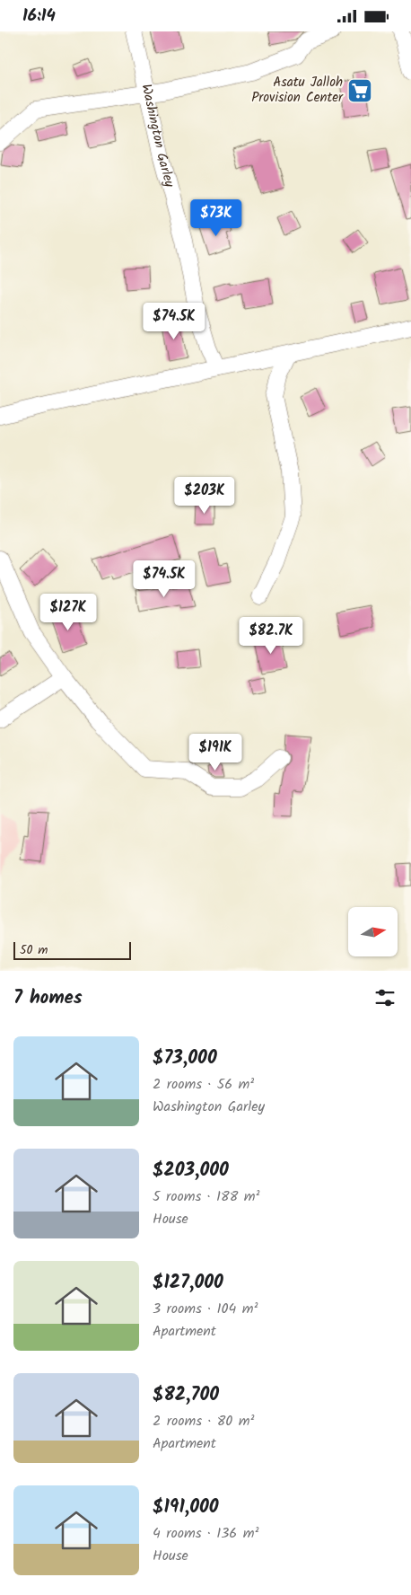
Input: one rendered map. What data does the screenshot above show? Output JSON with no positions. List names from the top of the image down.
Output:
{
  "streets": {
    "street": ["Washington Garley"]
  },
  "places": {
    "supermarket": ["Asatu Jalloh Provision Center"]
  },
  "scale_bar": "50 m",
  "north": "right",
  "page": {
    "status": "16:14",
    "price": [
      "$73K",
      "$74.5K",
      "$203K",
      "$74.5K",
      "$127K",
      "$82.7K",
      "$191K"
    ],
    "scale": "50 m",
    "heading": "7 homes",
    "list": [
      {
        "name": "$73,000",
        "note": "2 rooms · 56 m² · Washington Garley"
      },
      {
        "name": "$203,000",
        "note": "5 rooms · 188 m² · House"
      },
      {
        "name": "$127,000",
        "note": "3 rooms · 104 m² · Apartment"
      },
      {
        "name": "$82,700",
        "note": "2 rooms · 80 m² · Apartment"
      },
      {
        "name": "$191,000",
        "note": "4 rooms · 136 m² · House"
      }
    ]
  }
}
